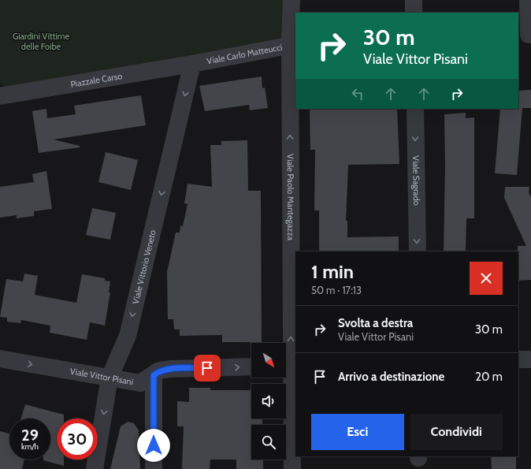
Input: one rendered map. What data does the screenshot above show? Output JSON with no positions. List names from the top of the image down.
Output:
{
  "streets": {
    "street": [
      "Viale Carlo Matteucci",
      "Piazzale Carso",
      "Viale Sagrado",
      "Viale Paolo Mantegazza",
      "Viale Vittorio Veneto",
      "Viale Vittor Pisani"
    ]
  },
  "crossings": [
    ["Viale Carlo Matteucci", "Piazzale Carso"],
    ["Viale Carlo Matteucci", "Viale Paolo Mantegazza"],
    ["Viale Carlo Matteucci", "Viale Vittorio Veneto"],
    ["Piazzale Carso", "Viale Vittorio Veneto"],
    ["Viale Vittorio Veneto", "Viale Vittor Pisani"]
  ],
  "one_way": [
    "Viale Sagrado",
    "Viale Paolo Mantegazza",
    "Viale Vittorio Veneto",
    "Viale Vittor Pisani"
  ],
  "parks": ["Giardini Vittime delle Foibe"],
  "north": "bottom right",
  "page": {
    "turn": ["30 m", "Viale Vittor Pisani"],
    "heading": ["1 min", "50 m · 17:13"],
    "list": [
      {
        "name": "Svolta a destra",
        "note": "Viale Vittor Pisani",
        "value": "30 m"
      },
      {
        "name": "Arrivo a destinazione",
        "value": "20 m"
      }
    ],
    "buttons": ["Esci", "Condividi"],
    "speed": "29 km/h",
    "limit": "30"
  }
}
